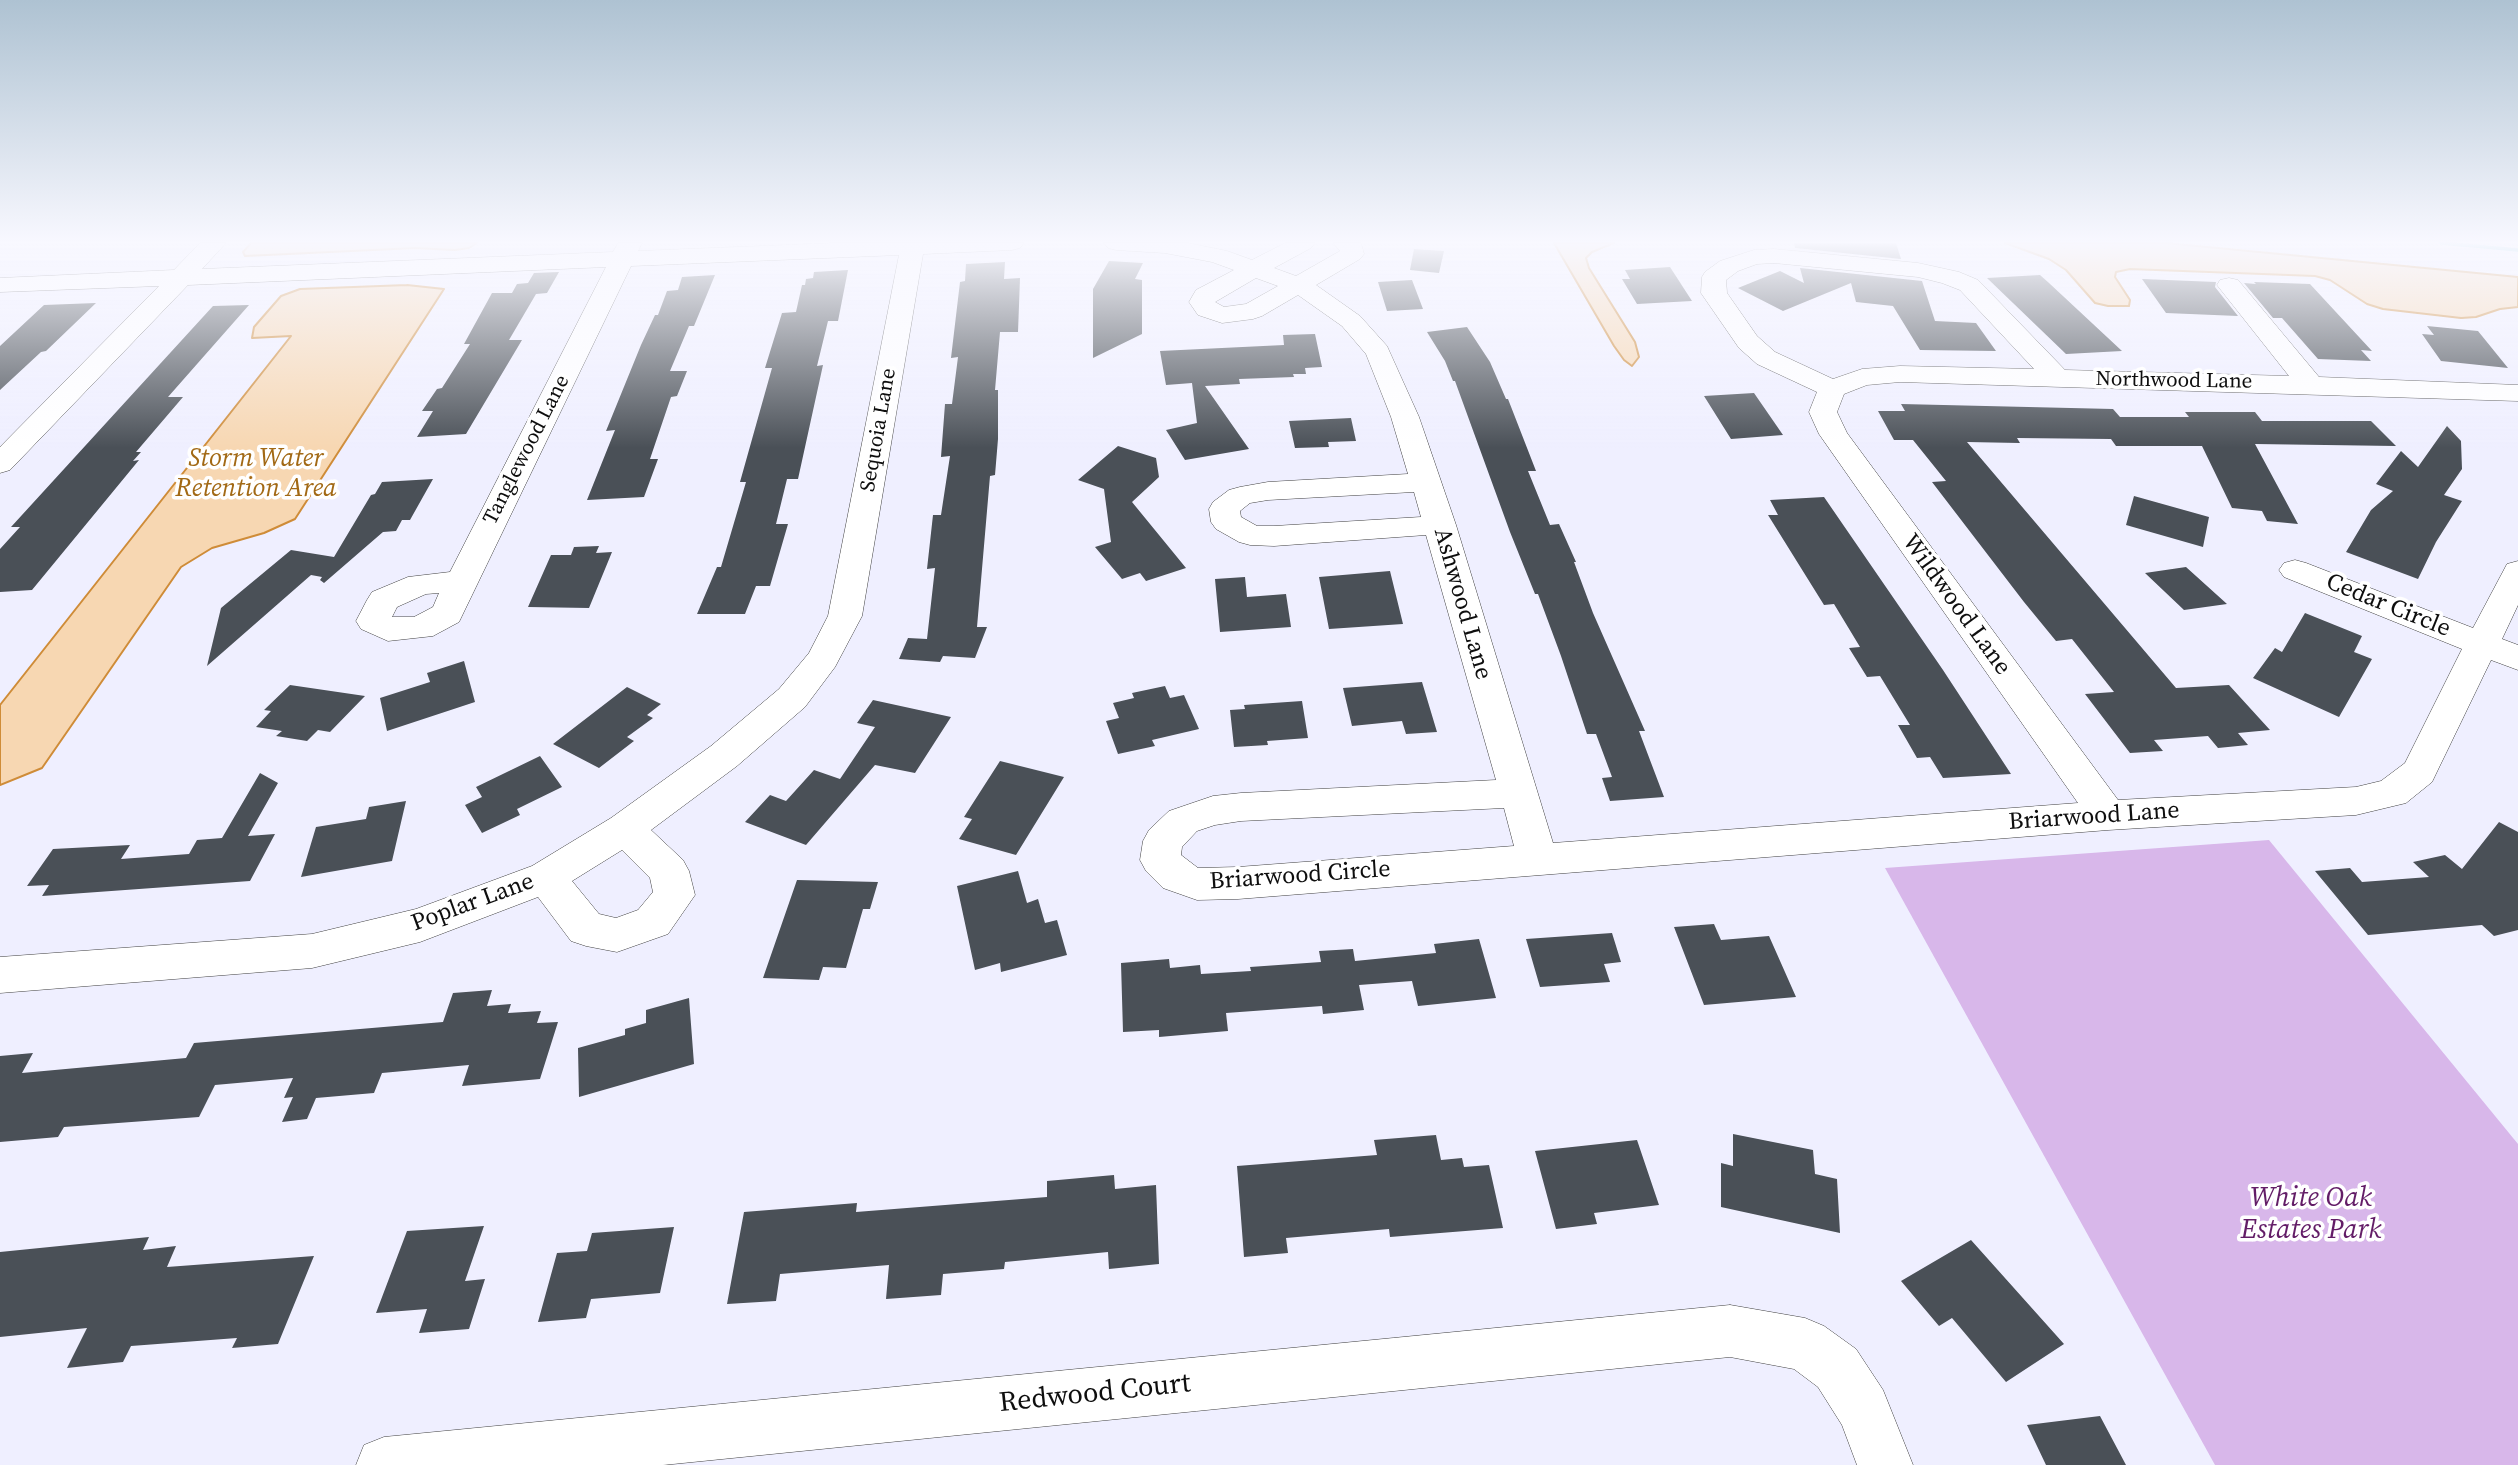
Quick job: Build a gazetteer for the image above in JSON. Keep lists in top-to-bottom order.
{
  "streets": {
    "street": [
      "Northwood Lane",
      "Sequoia Lane",
      "Tanglewood Lane",
      "Ashwood Lane",
      "Wildwood Lane",
      "Cedar Circle",
      "Briarwood Lane",
      "Briarwood Circle",
      "Poplar Lane",
      "Redwood Court"
    ]
  },
  "crossings": [
    ["Northwood Lane", "Wildwood Lane"],
    ["Sequoia Lane", "Poplar Lane"],
    ["Ashwood Lane", "Briarwood Lane"],
    ["Ashwood Lane", "Briarwood Circle"],
    ["Wildwood Lane", "Briarwood Lane"],
    ["Cedar Circle", "Briarwood Lane"],
    ["Briarwood Lane", "Briarwood Circle"]
  ],
  "water": ["Storm Water Retention Area"],
  "parks": ["White Oak Estates Park"]
}
